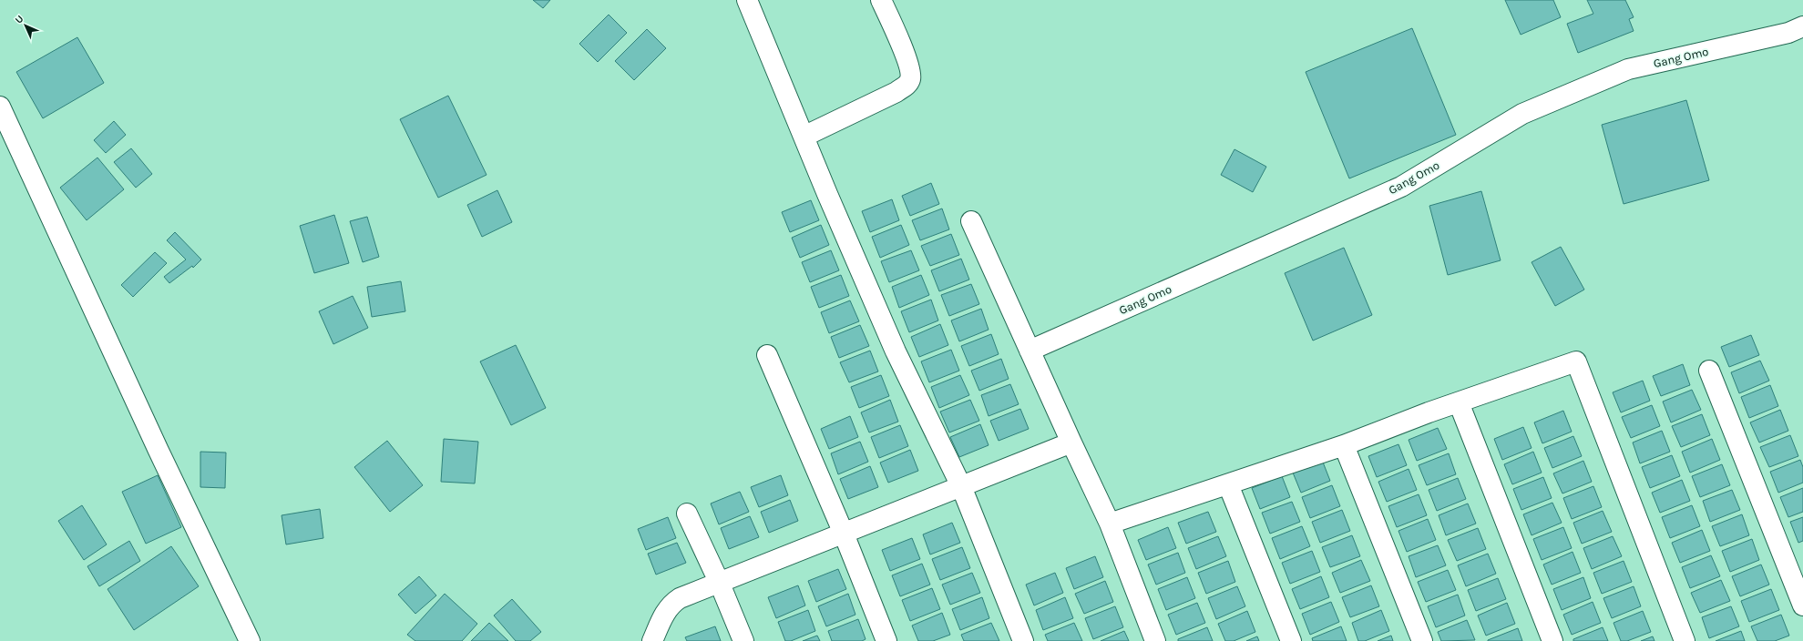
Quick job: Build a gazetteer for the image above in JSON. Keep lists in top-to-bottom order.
{
  "streets": {
    "street": ["Gang Omo"]
  },
  "north": "top left"
}
